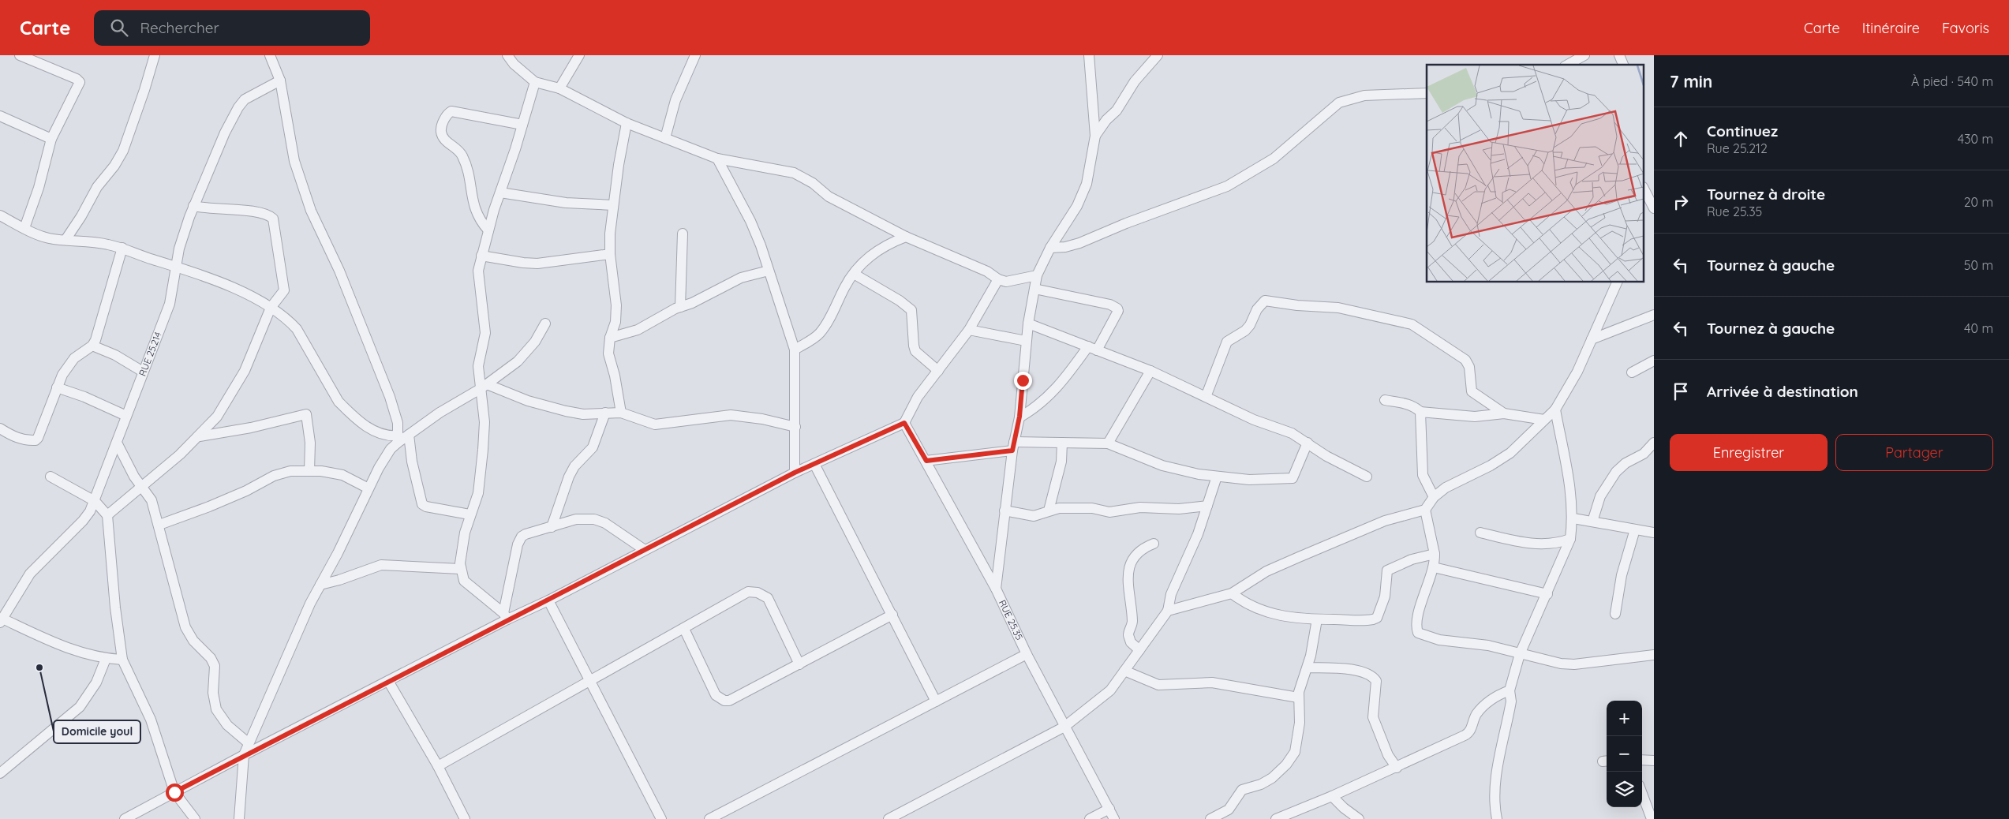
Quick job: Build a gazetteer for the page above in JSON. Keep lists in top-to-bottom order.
{
  "streets": {
    "street": ["RUE 25.214", "RUE 25.35"]
  },
  "places": ["Domicile youl"],
  "page": {
    "header": "Carte",
    "search": "Rechercher",
    "nav": ["Carte", "Itinéraire", "Favoris"],
    "heading": ["7 min", "À pied · 540 m"],
    "list": [
      ["Continuez", "Rue 25.212", "430 m"],
      ["Tournez à droite", "Rue 25.35", "20 m"],
      ["Tournez à gauche", "50 m"],
      ["Tournez à gauche", "40 m"],
      "Arrivée à destination"
    ],
    "buttons": ["Enregistrer", "Partager"],
    "map_buttons": ["+", "−"]
  }
}
